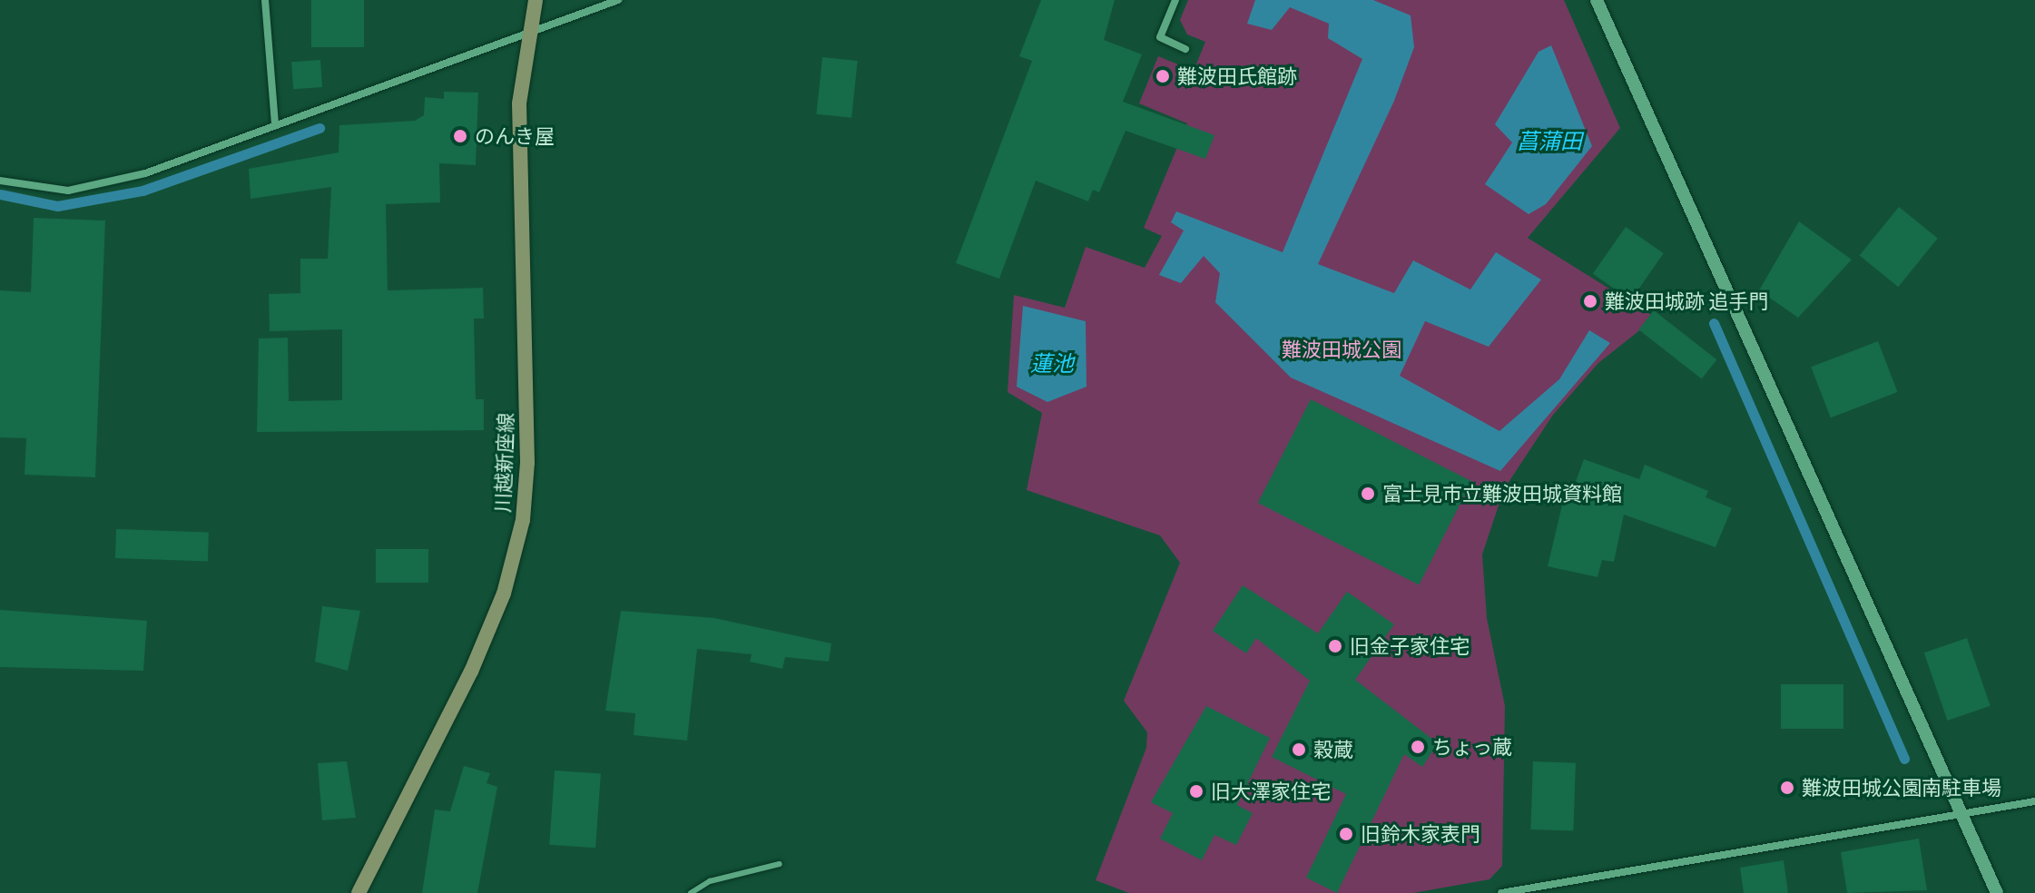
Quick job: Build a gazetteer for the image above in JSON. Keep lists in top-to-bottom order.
{
  "streets": {
    "main road": ["川越新座線"]
  },
  "water": ["菖蒲田", "蓮池"],
  "parks": ["難波田城公園"],
  "places": [
    "難波田氏館跡",
    "のんき屋",
    "難波田城跡 追手門",
    "富士見市立難波田城資料館",
    "旧金子家住宅",
    "ちょっ蔵",
    "穀蔵",
    "難波田城公園南駐車場",
    "旧大澤家住宅",
    "旧鈴木家表門"
  ]
}
